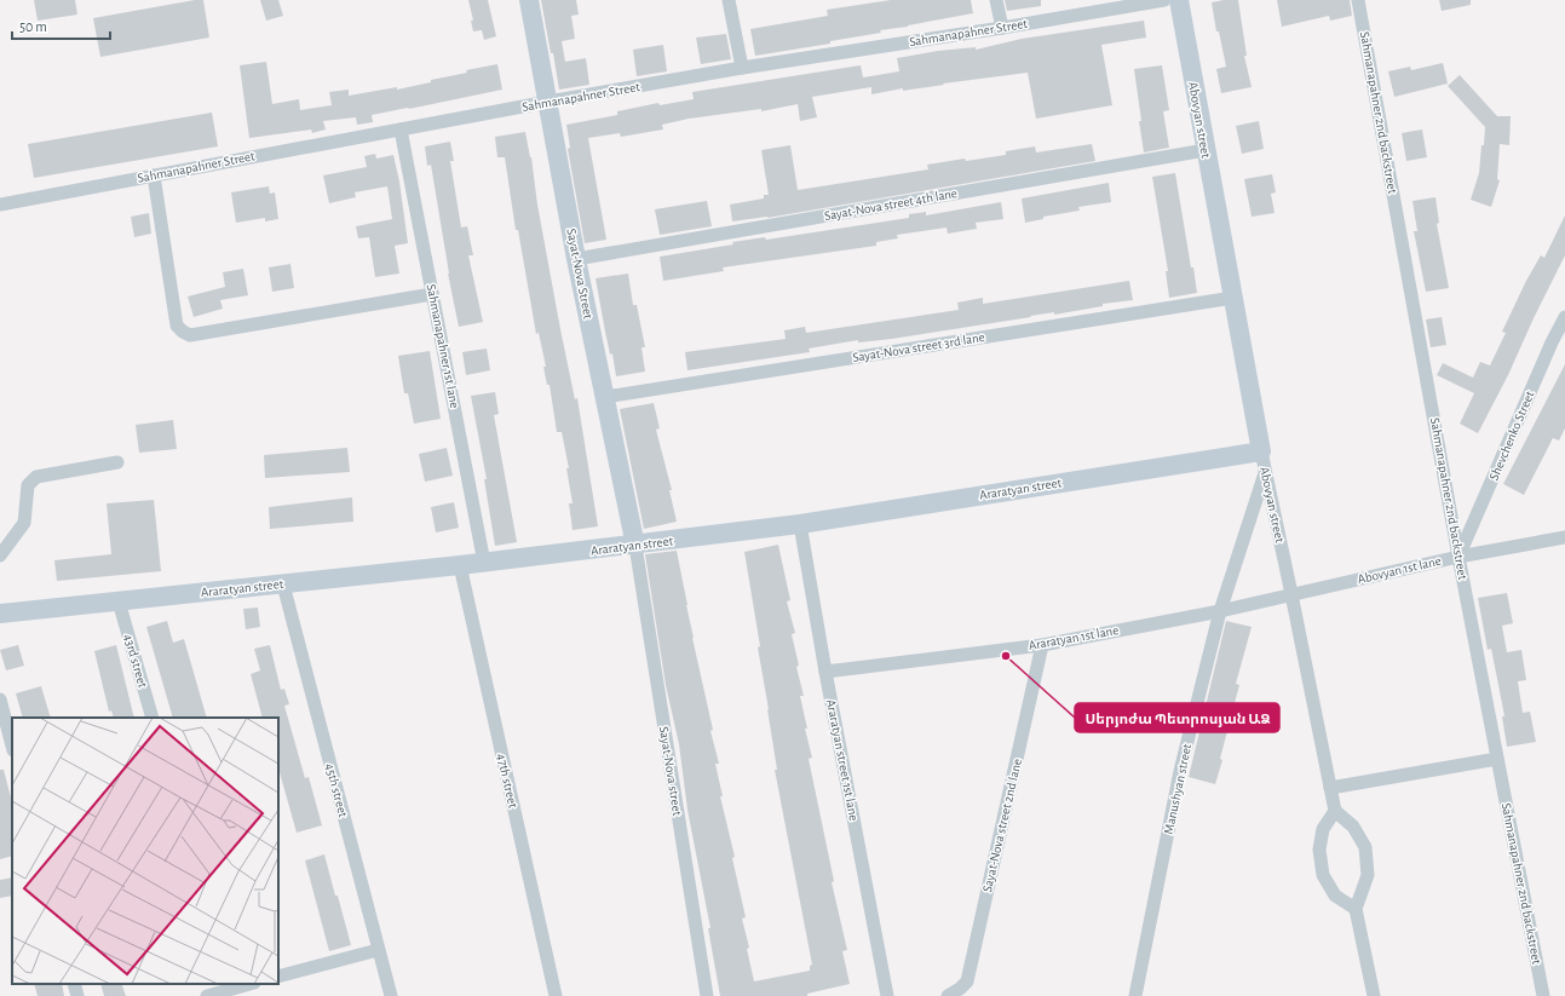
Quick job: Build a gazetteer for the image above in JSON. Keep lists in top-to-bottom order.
{
  "streets": {
    "main road": ["Abovyan street", "Sayat-Nova Street", "Araratyan street"],
    "street": [
      "Sahmanapahner Street",
      "Sahmanapahner 2nd backstreet",
      "Sayat-Nova street 4th lane",
      "Sahmanapahner 1st lane",
      "Sayat-Nova street 3rd lane",
      "Shevchenko Street",
      "Abovyan 1st lane",
      "Araratyan 1st lane",
      "43rd street",
      "Araratyan street 1st lane",
      "Sayat-Nova street",
      "47th street",
      "Manushyan street",
      "45th street",
      "Sayat-Nova street 2nd lane"
    ]
  },
  "crossings": [
    ["Sahmanapahner Street", "Sayat-Nova Street"],
    ["Sahmanapahner Street", "Sahmanapahner 1st lane"],
    ["Sahmanapahner 2nd backstreet", "Shevchenko Street"],
    ["Sahmanapahner 2nd backstreet", "Abovyan 1st lane"],
    ["Abovyan street", "Sayat-Nova street 4th lane"],
    ["Abovyan street", "Sayat-Nova street 3rd lane"],
    ["Abovyan street", "Araratyan street"],
    ["Abovyan street", "Abovyan 1st lane"],
    ["Abovyan street", "Araratyan 1st lane"],
    ["Abovyan street", "Manushyan street"],
    ["Sayat-Nova street 4th lane", "Sayat-Nova Street"],
    ["Sayat-Nova Street", "Sayat-Nova street 3rd lane"],
    ["Sayat-Nova Street", "Araratyan street"],
    ["Sayat-Nova Street", "Sayat-Nova street"],
    ["Sahmanapahner 1st lane", "Araratyan street"],
    ["Shevchenko Street", "Abovyan 1st lane"],
    ["Araratyan street", "43rd street"],
    ["Araratyan street", "Araratyan street 1st lane"],
    ["Araratyan street", "Sayat-Nova street"],
    ["Araratyan street", "47th street"],
    ["Araratyan street", "45th street"],
    ["Abovyan 1st lane", "Araratyan 1st lane"],
    ["Araratyan 1st lane", "Araratyan street 1st lane"],
    ["Araratyan 1st lane", "Manushyan street"],
    ["Araratyan 1st lane", "Sayat-Nova street 2nd lane"]
  ],
  "places": ["Սերյոժա Պետրոսյան ԱՁ"],
  "scale_bar": "50 m"
}
